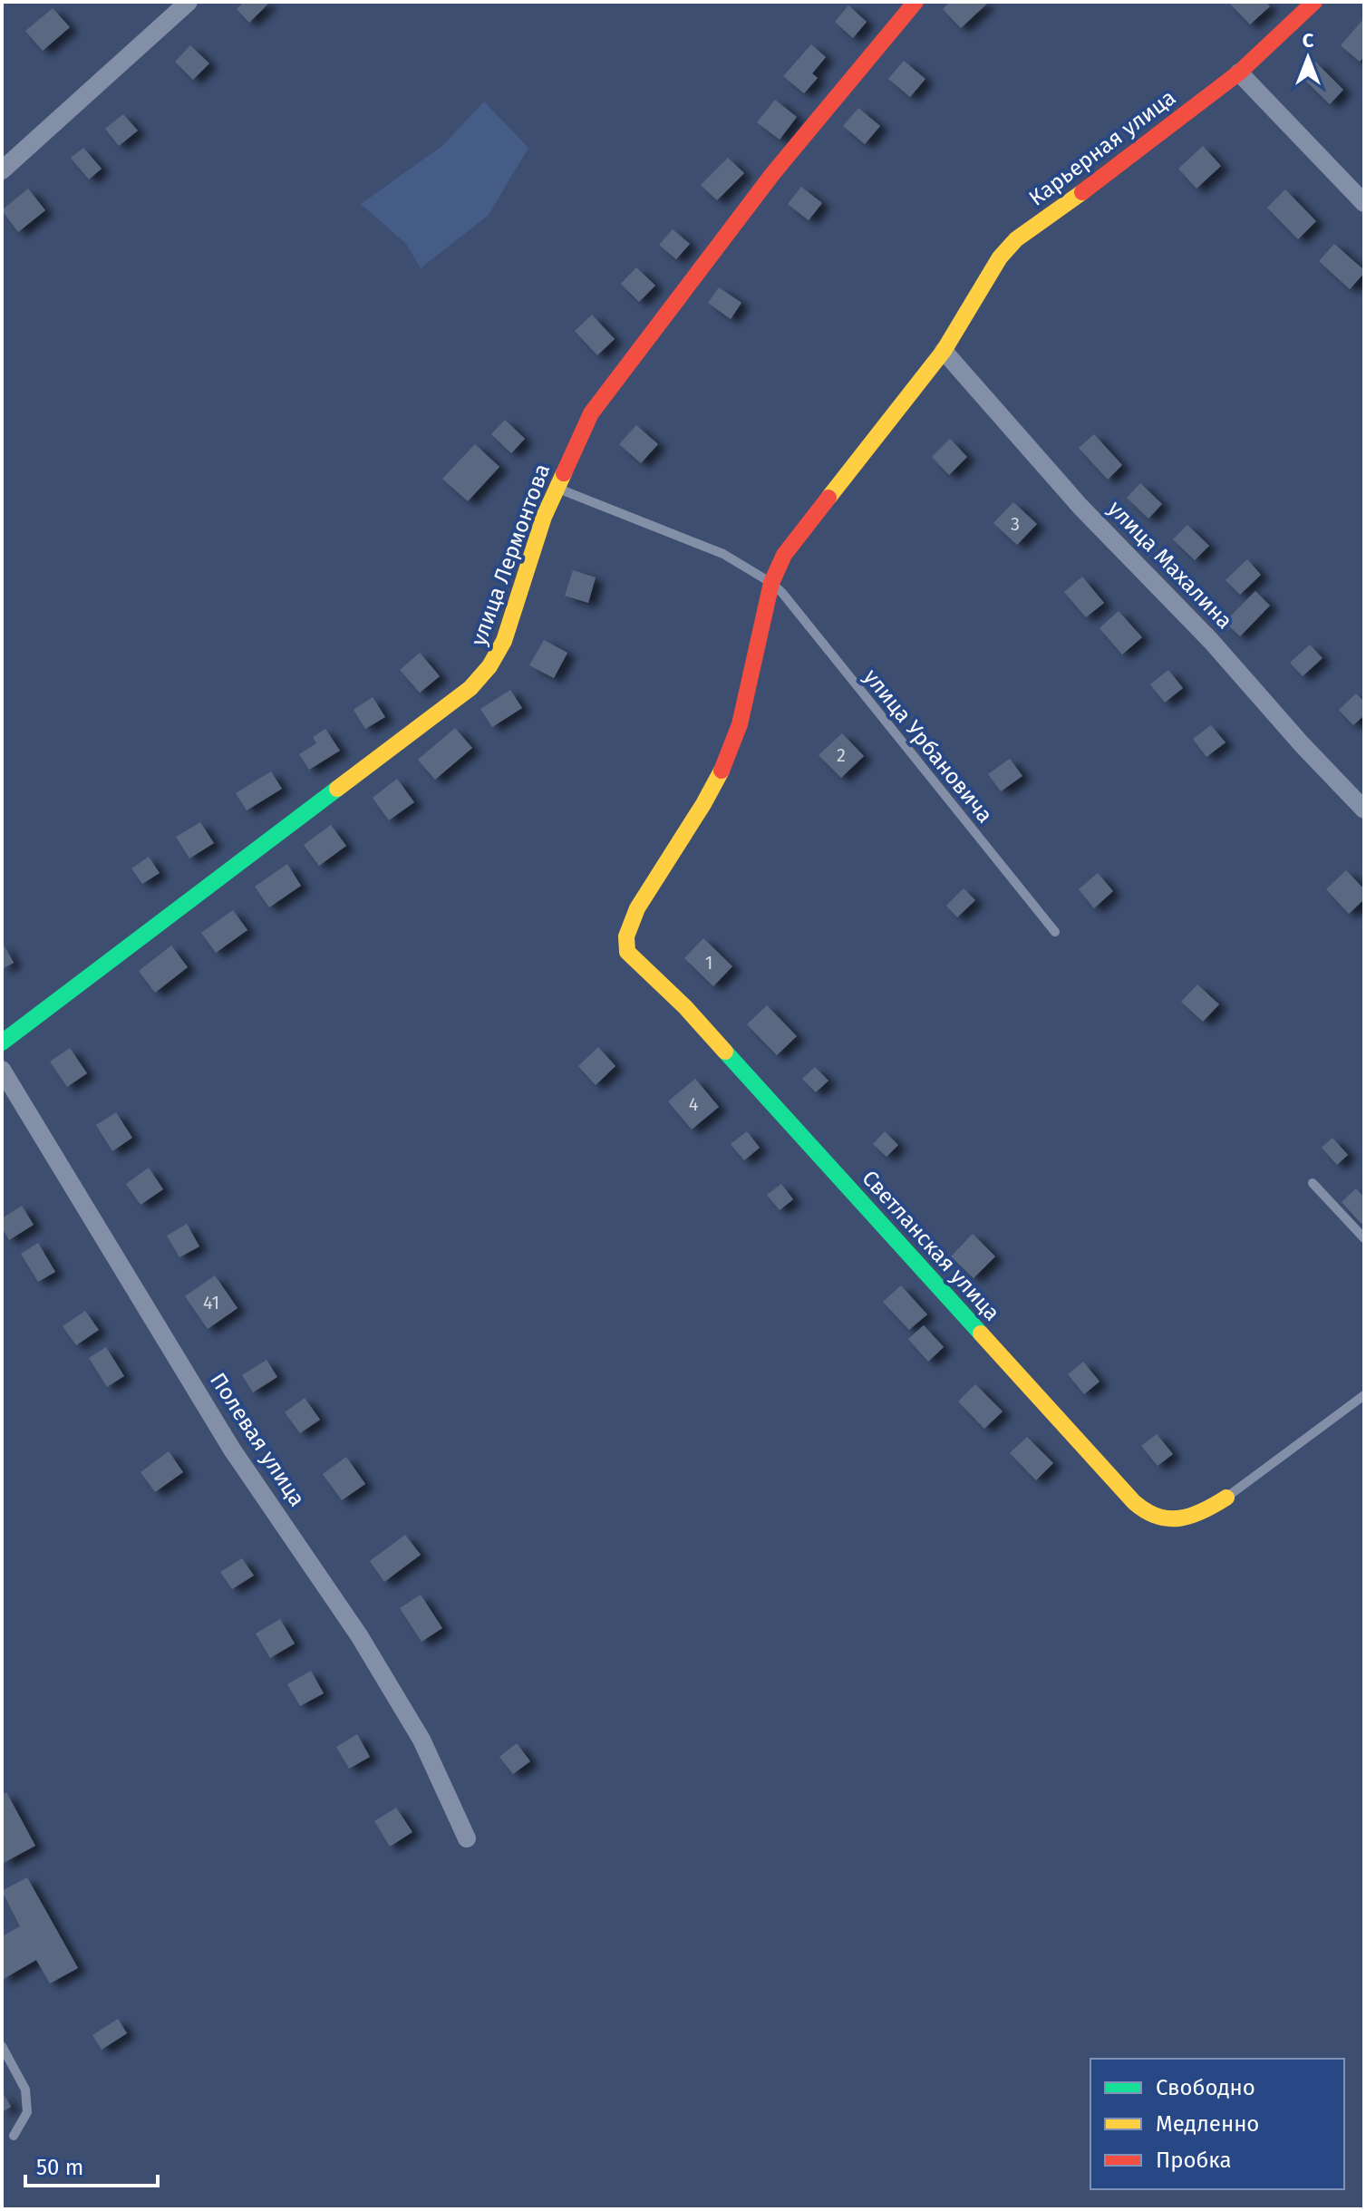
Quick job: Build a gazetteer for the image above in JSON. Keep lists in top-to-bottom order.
{
  "streets": {
    "street": [
      "Карьерная улица",
      "улица Лермонтова",
      "улица Махалина",
      "Светланская улица",
      "Полевая улица"
    ],
    "lane": ["улица Урбановича"]
  },
  "crossings": [
    ["Карьерная улица", "улица Махалина"],
    ["Карьерная улица", "улица Урбановича"],
    ["Карьерная улица", "Светланская улица"],
    ["улица Лермонтова", "улица Урбановича"]
  ],
  "house_numbers": [
    "3",
    "2",
    "1",
    "4",
    "41"
  ],
  "legend": ["Свободно", "Медленно", "Пробка"],
  "scale_bar": "50 m",
  "north": "top"
}
